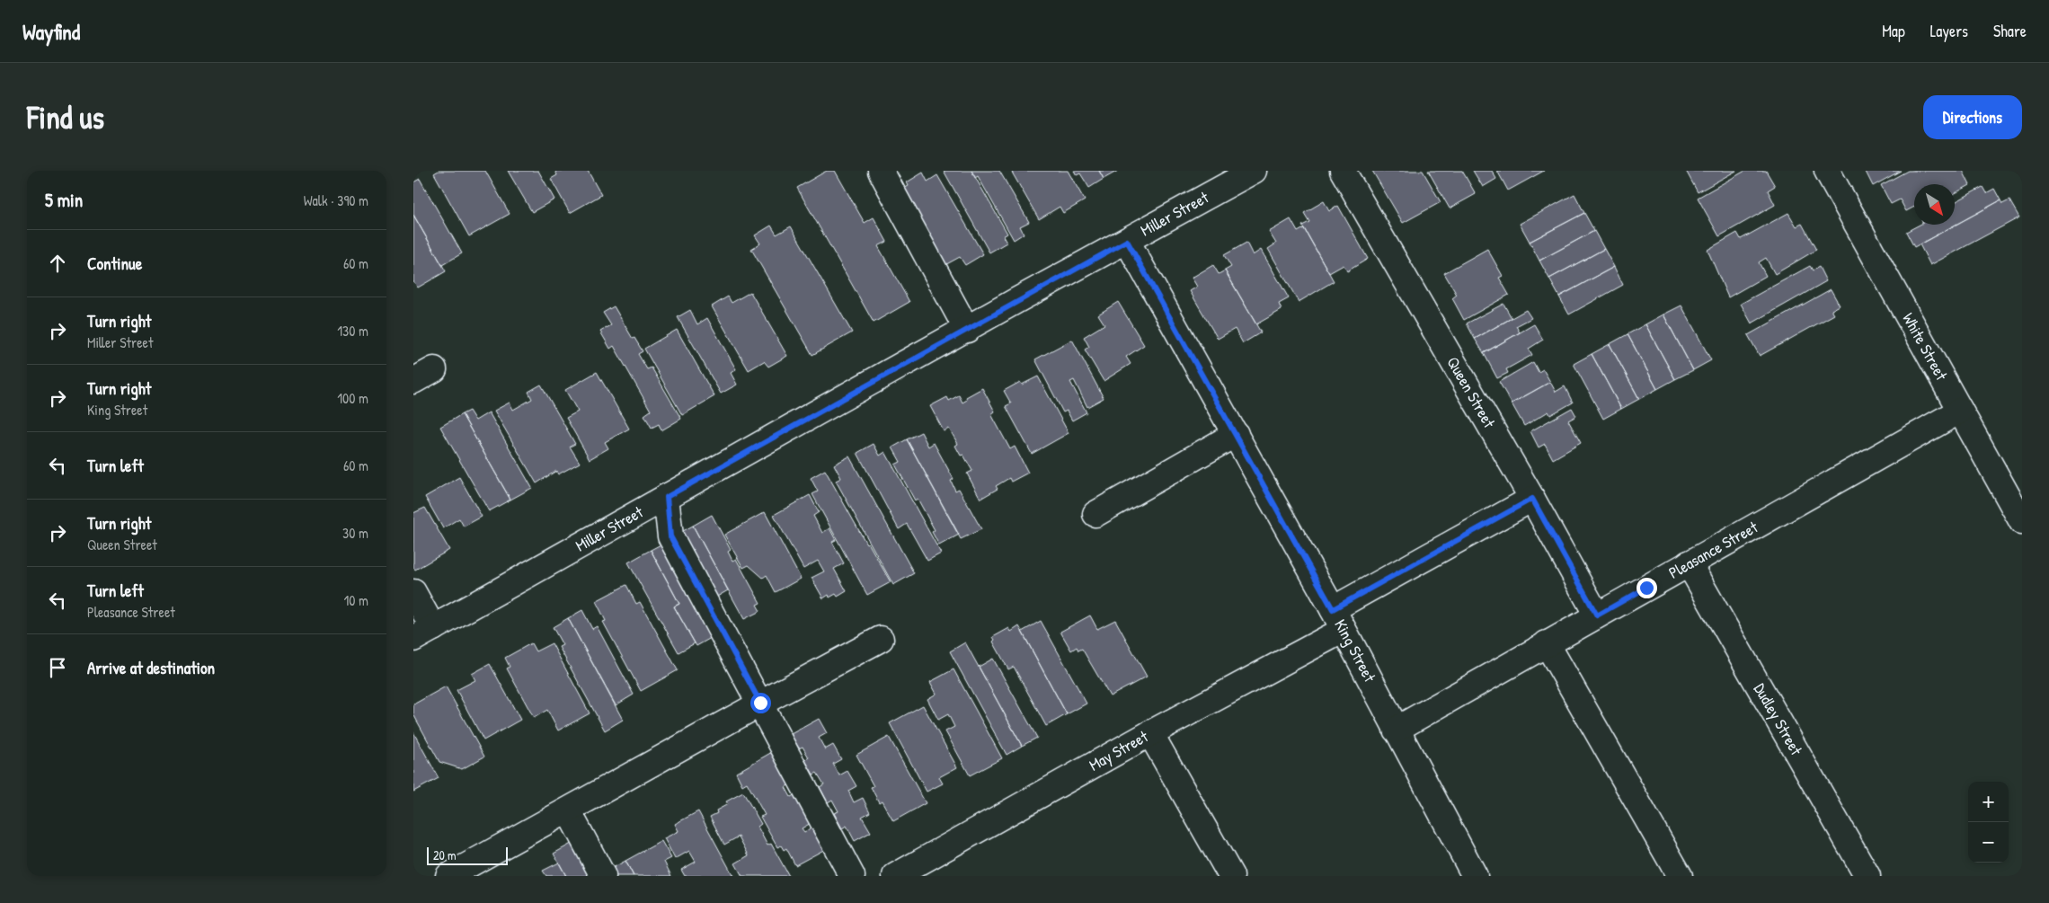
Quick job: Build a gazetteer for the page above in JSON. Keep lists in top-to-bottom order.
{
  "streets": {
    "street": [
      "Miller Street",
      "White Street",
      "Queen Street",
      "Pleasance Street",
      "King Street",
      "Dudley Street",
      "May Street"
    ]
  },
  "crossings": [
    ["Miller Street", "King Street"],
    ["White Street", "Pleasance Street"],
    ["Queen Street", "Pleasance Street"],
    ["Queen Street", "May Street"],
    ["Pleasance Street", "King Street"],
    ["Pleasance Street", "Dudley Street"],
    ["King Street", "May Street"]
  ],
  "scale_bar": "20 m",
  "north": "bottom right",
  "page": {
    "header": "Wayfind",
    "nav": ["Map", "Layers", "Share"],
    "buttons": "Directions",
    "title": "Find us",
    "heading": ["5 min", "Walk · 390 m"],
    "list": [
      ["Continue", "60 m"],
      ["Turn right", "Miller Street", "130 m"],
      ["Turn right", "King Street", "100 m"],
      ["Turn left", "60 m"],
      ["Turn right", "Queen Street", "30 m"],
      ["Turn left", "Pleasance Street", "10 m"],
      "Arrive at destination"
    ],
    "map_buttons": ["+", "−"],
    "scale": "20 m"
  }
}
